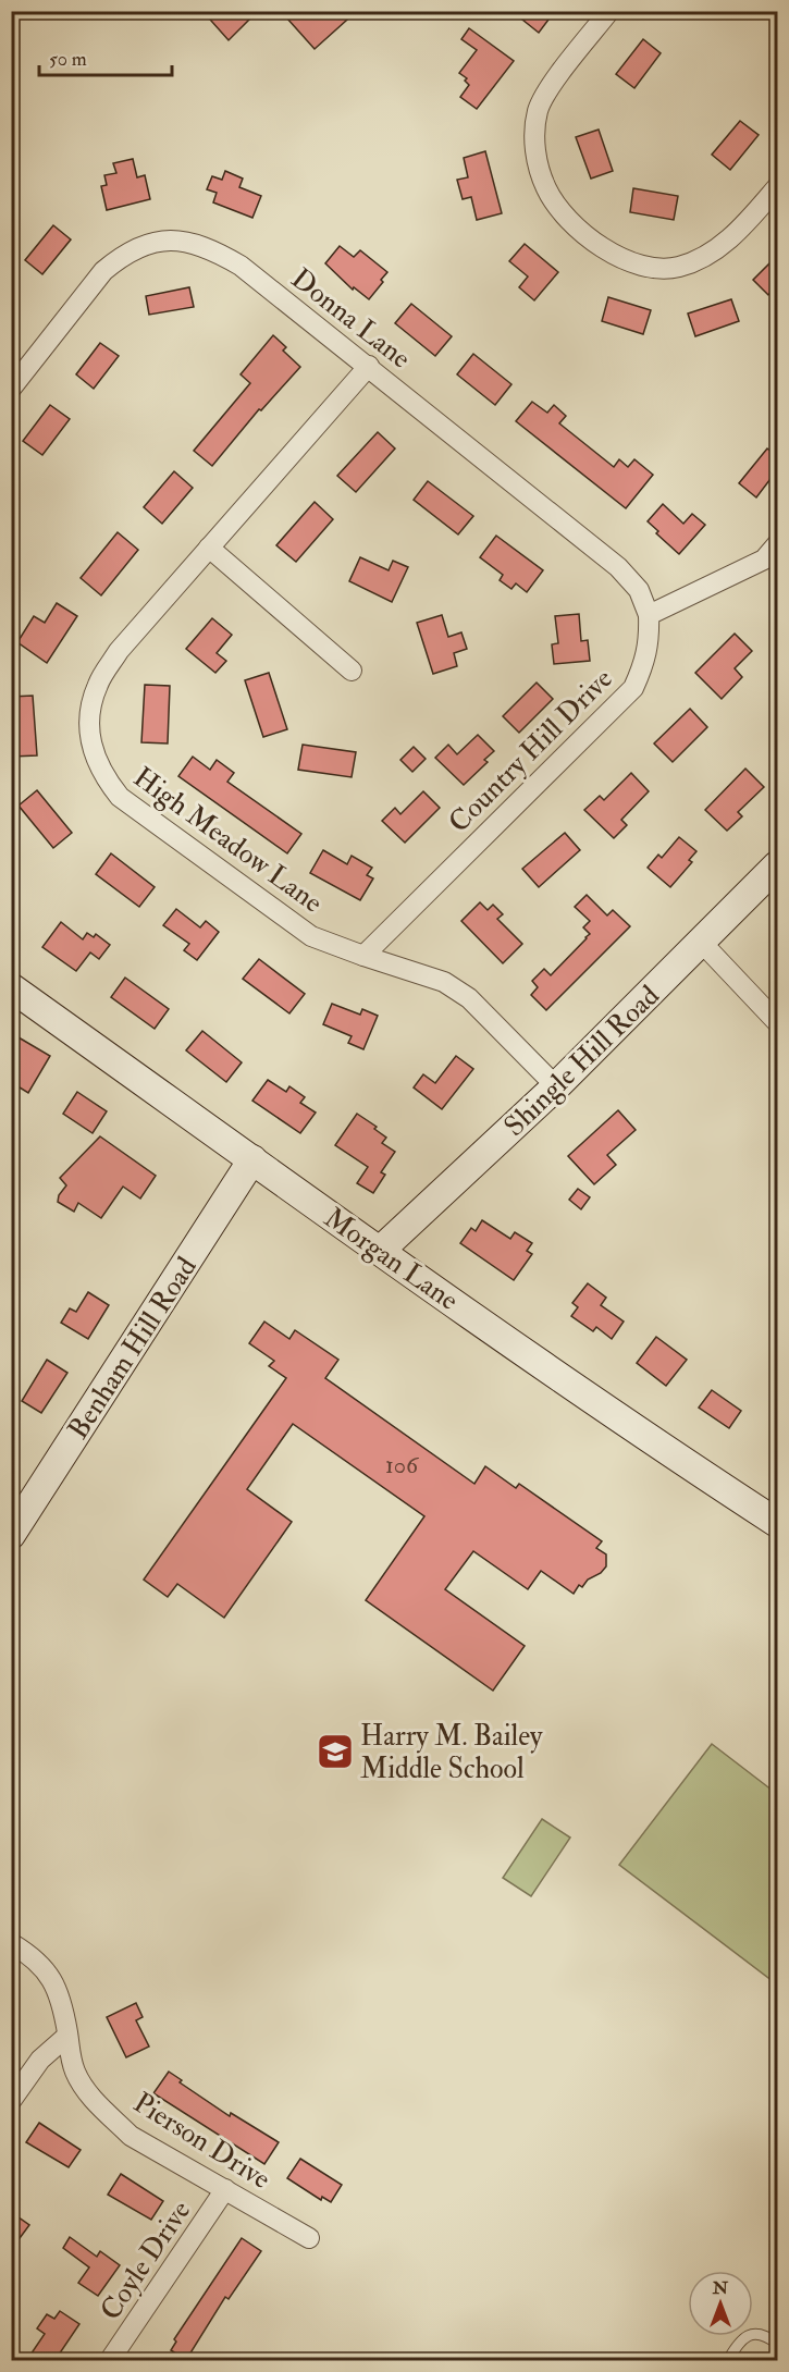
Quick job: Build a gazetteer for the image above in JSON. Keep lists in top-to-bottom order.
{
  "streets": {
    "street": [
      "Donna Lane",
      "Country Hill Drive",
      "High Meadow Lane",
      "Shingle Hill Road",
      "Morgan Lane",
      "Benham Hill Road",
      "Pierson Drive",
      "Coyle Drive"
    ]
  },
  "crossings": [
    ["Donna Lane", "Country Hill Drive"],
    ["Donna Lane", "High Meadow Lane"],
    ["Country Hill Drive", "High Meadow Lane"],
    ["High Meadow Lane", "Shingle Hill Road"],
    ["Shingle Hill Road", "Morgan Lane"],
    ["Morgan Lane", "Benham Hill Road"],
    ["Pierson Drive", "Coyle Drive"]
  ],
  "places": {
    "school or university": ["Harry M. Bailey Middle School"]
  },
  "house_numbers": ["106"],
  "scale_bar": "50 m",
  "north": "top"
}
